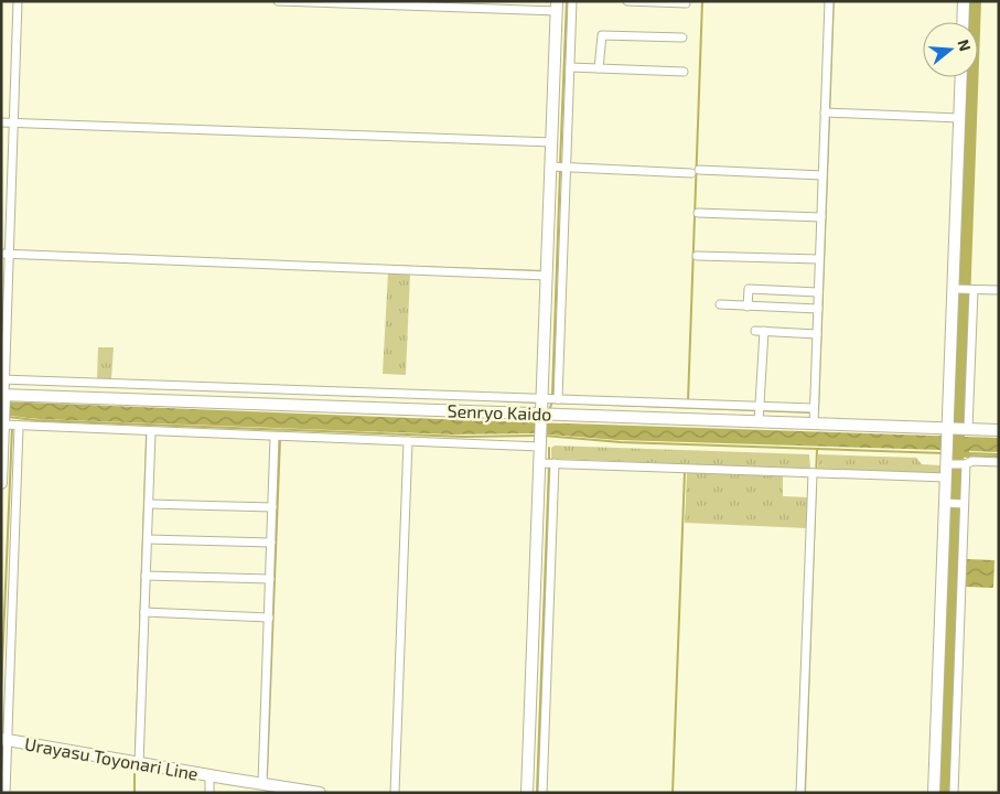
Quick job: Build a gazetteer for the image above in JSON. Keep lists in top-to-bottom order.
{
  "streets": {
    "street": ["Senryo Kaido", "Urayasu Toyonari Line"]
  },
  "north": "right"
}
